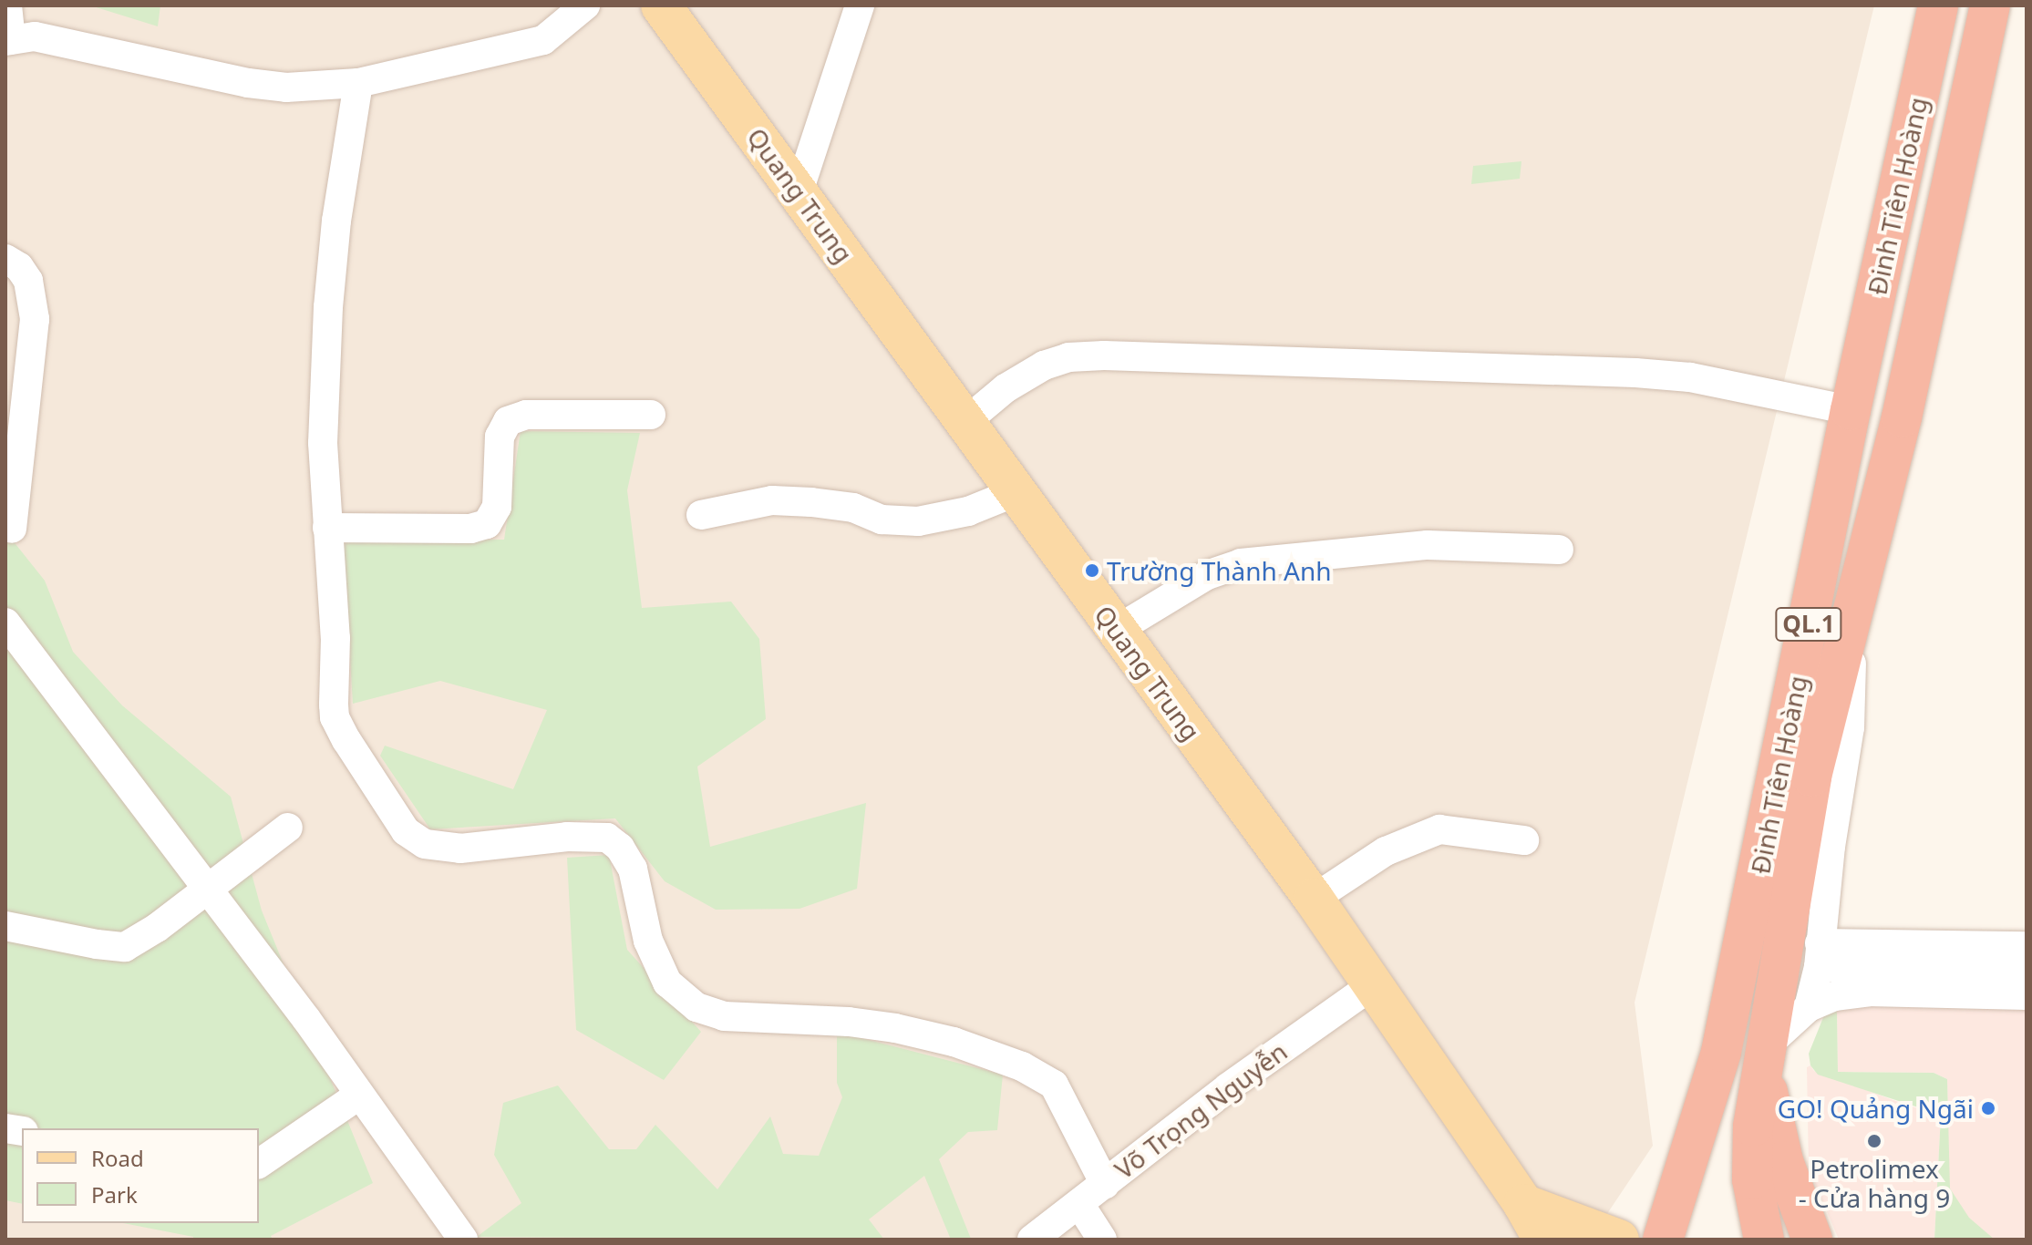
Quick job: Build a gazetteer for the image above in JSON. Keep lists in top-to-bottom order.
{
  "streets": {
    "highway": ["Đinh Tiên Hoàng", "QL.1"],
    "main road": ["Quang Trung"],
    "street": ["Võ Trọng Nguyễn"]
  },
  "crossings": [
    ["Quang Trung", "Võ Trọng Nguyễn"]
  ],
  "places": ["Trường Thành Anh", "GO! Quảng Ngãi", "Petrolimex - Cửa hàng 9"],
  "legend": ["Road", "Park"]
}
